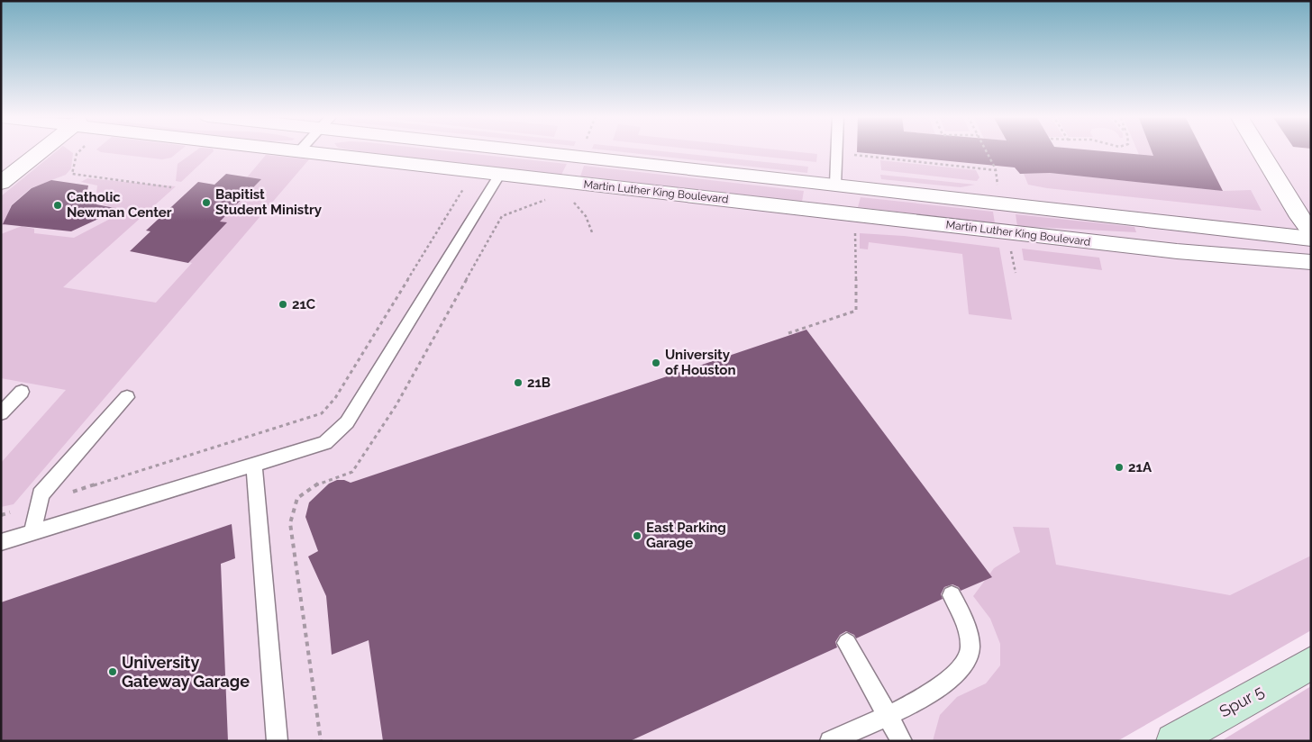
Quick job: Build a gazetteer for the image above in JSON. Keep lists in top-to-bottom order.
{
  "streets": {
    "main road": ["Spur 5"],
    "street": ["Martin Luther King Boulevard"]
  },
  "places": [
    "Bapitist Student Ministry",
    "Catholic Newman Center",
    "21C",
    "University of Houston",
    "21B",
    "21A",
    "East Parking Garage",
    "University Gateway Garage"
  ]
}
